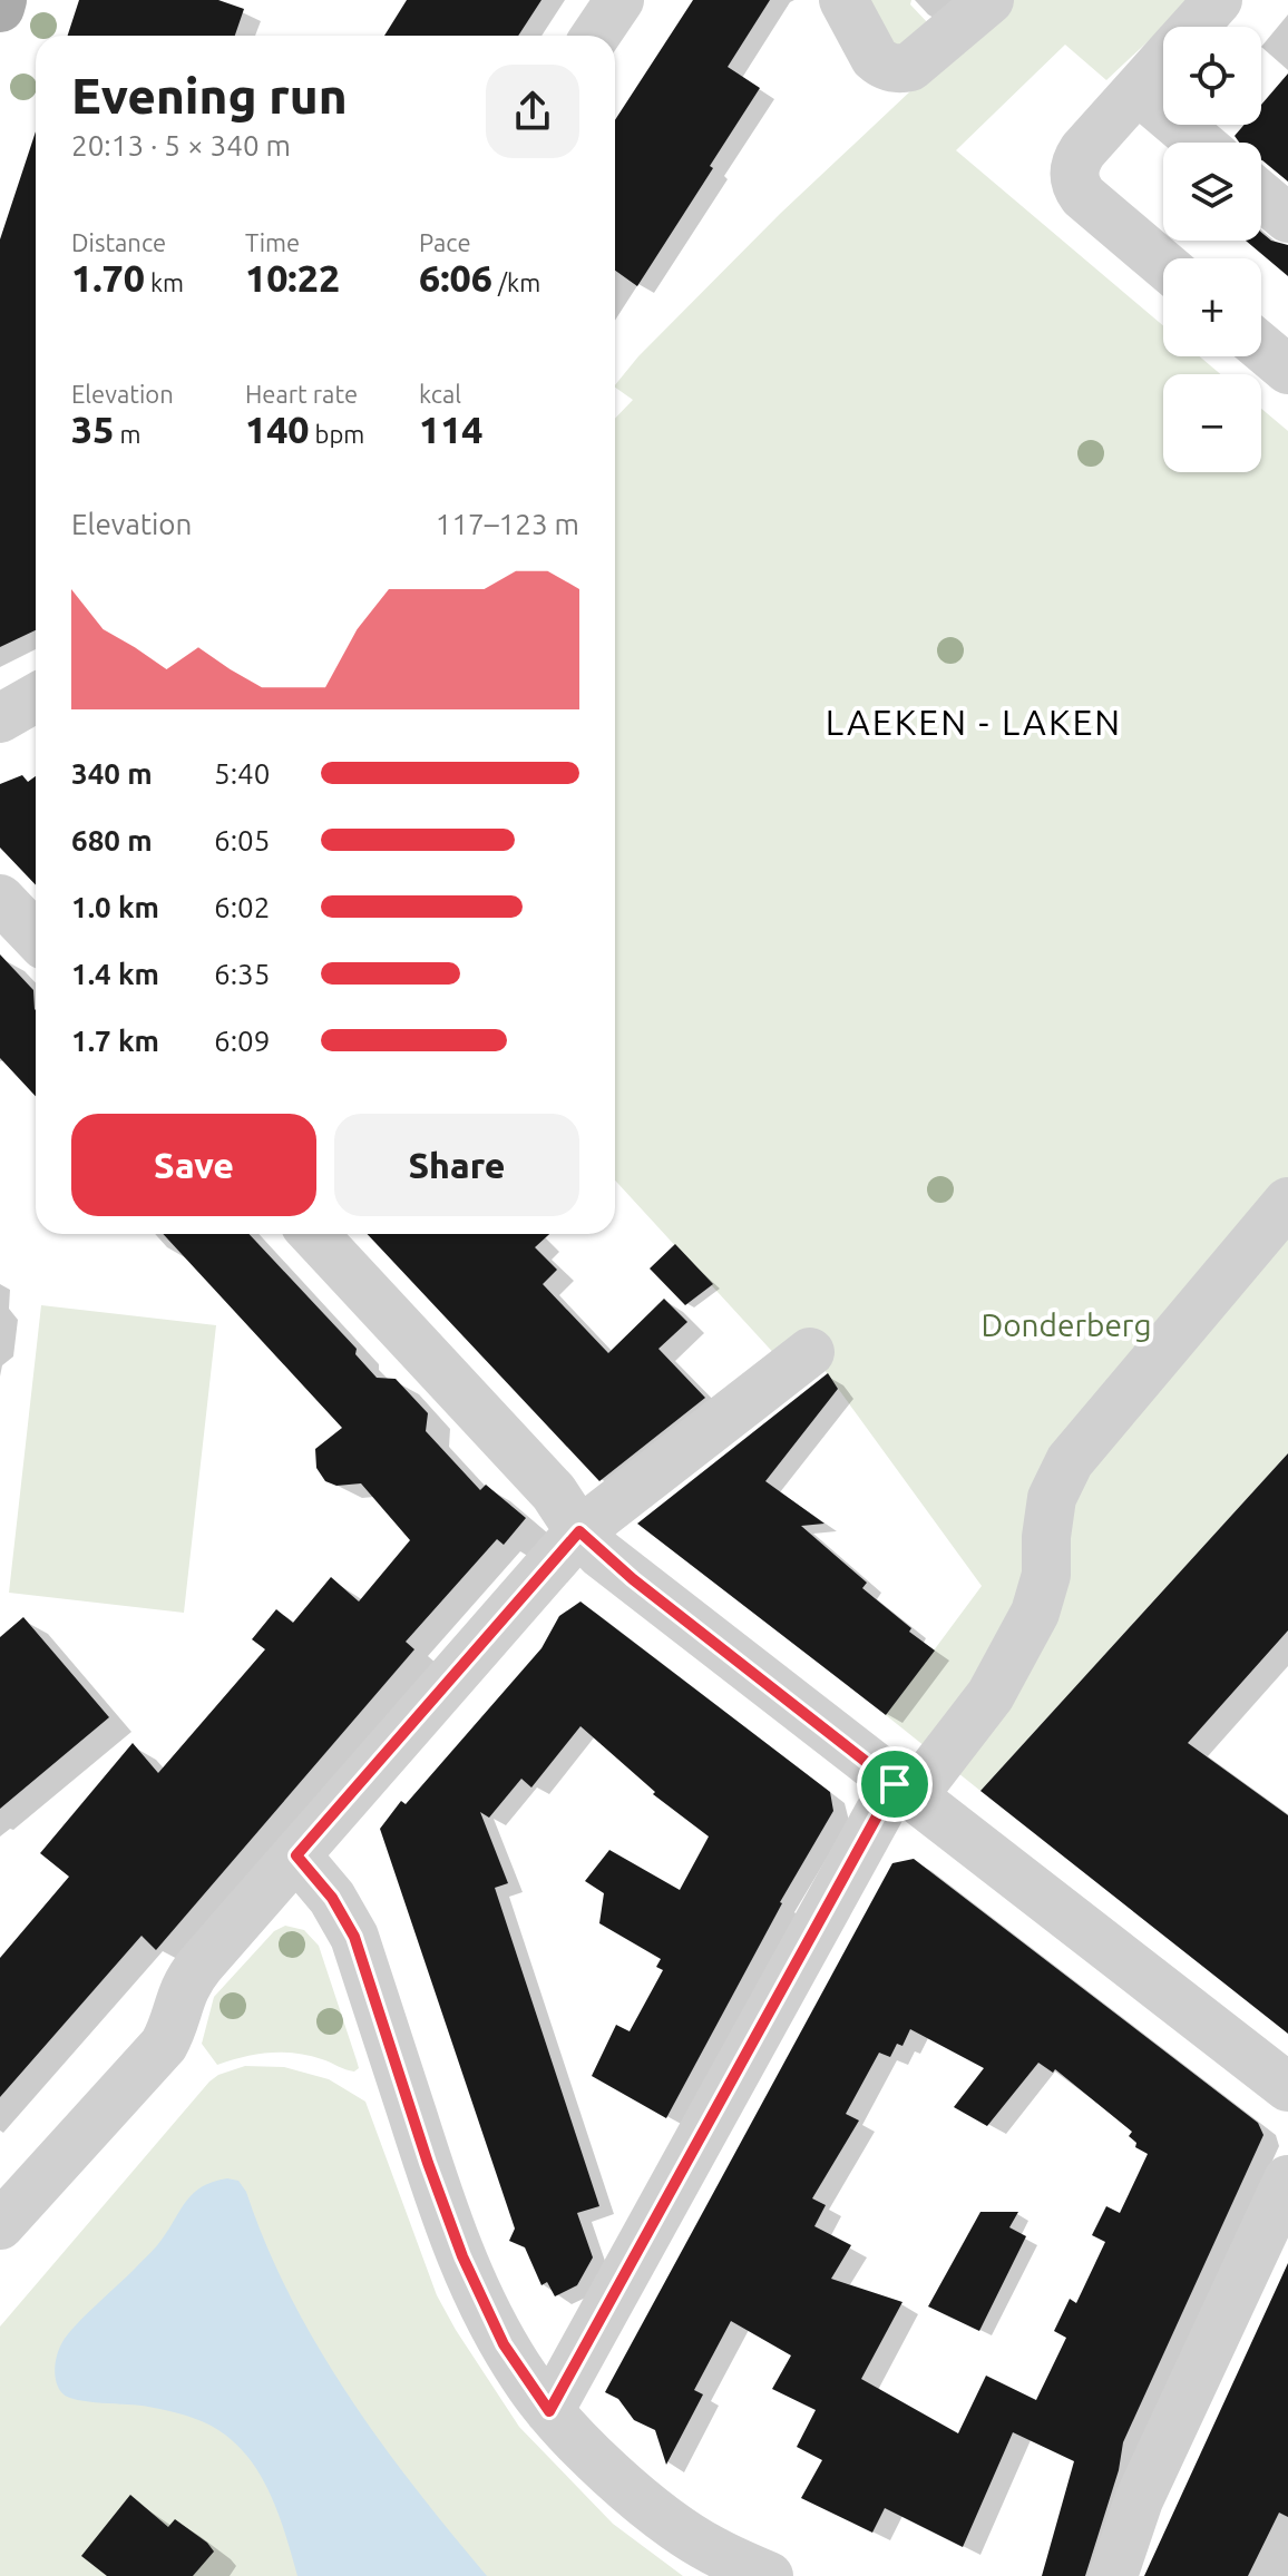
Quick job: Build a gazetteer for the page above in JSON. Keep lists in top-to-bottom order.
{
  "districts": ["LAEKEN - LAKEN"],
  "parks": ["Donderberg"],
  "page": {
    "map_buttons": ["+", "−"],
    "heading": ["Evening run", "20:13 · 5 × 340 m"],
    "stats": [
      ["Distance", "1.70 km"],
      ["Time", "10:22"],
      ["Pace", "6:06 /km"],
      ["Elevation", "35 m"],
      ["Heart rate", "140 bpm"],
      ["kcal", "114"]
    ],
    "chart": ["Elevation", "117–123 m"],
    "list": [
      {
        "name": "340 m",
        "note": "5:40"
      },
      {
        "name": "680 m",
        "note": "6:05"
      },
      {
        "name": "1.0 km",
        "note": "6:02"
      },
      {
        "name": "1.4 km",
        "note": "6:35"
      },
      {
        "name": "1.7 km",
        "note": "6:09"
      }
    ],
    "buttons": ["Save", "Share"]
  }
}
